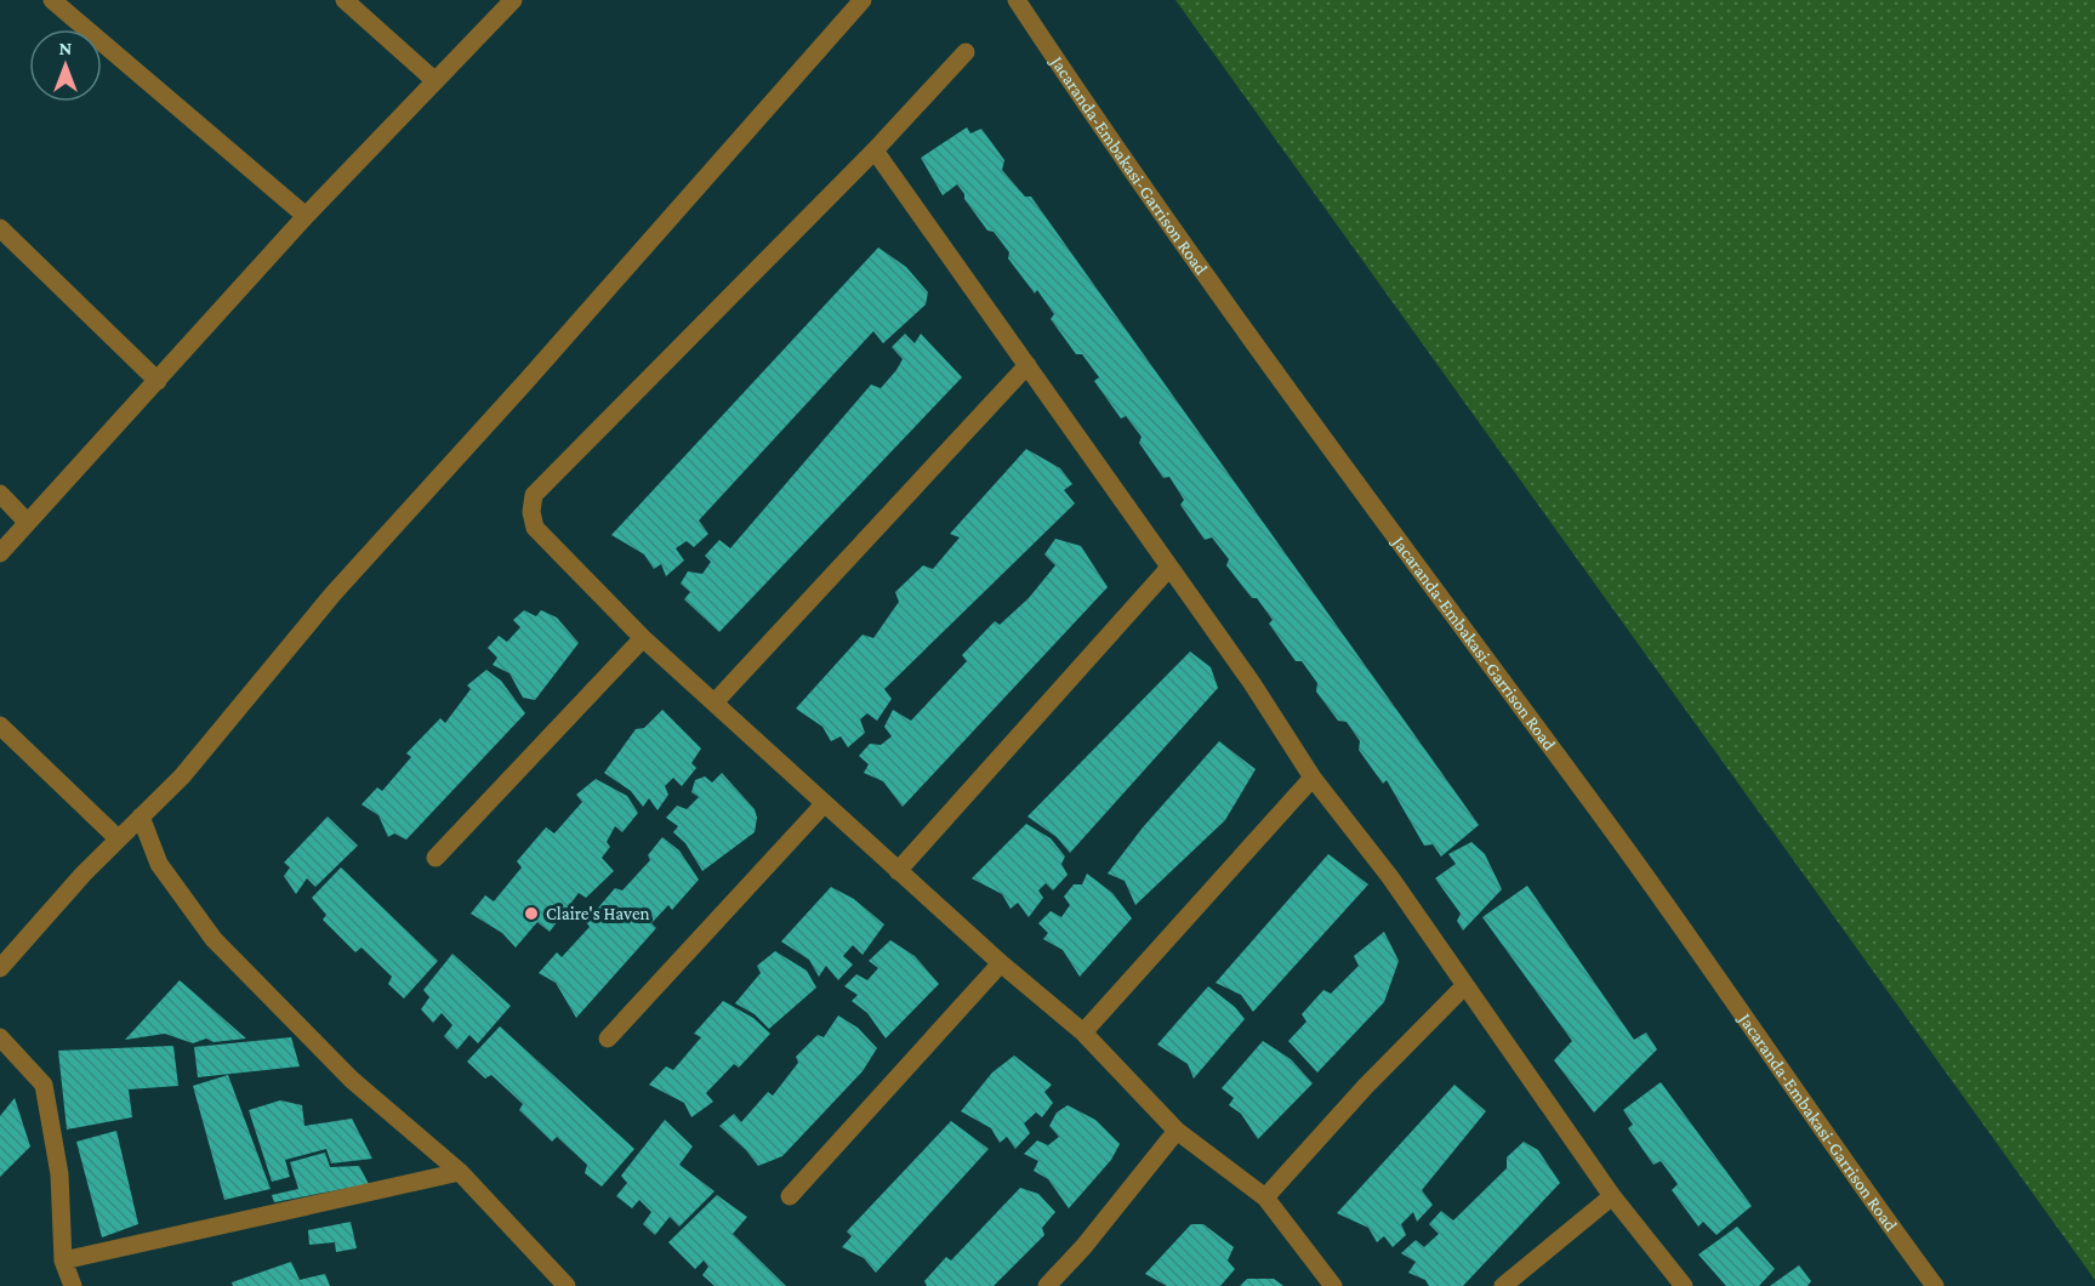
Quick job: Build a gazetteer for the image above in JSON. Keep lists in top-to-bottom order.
{
  "streets": {
    "street": ["Jacaranda-Embakasi-Garrison Road"]
  },
  "places": ["Claire's Haven"],
  "north": "top"
}
